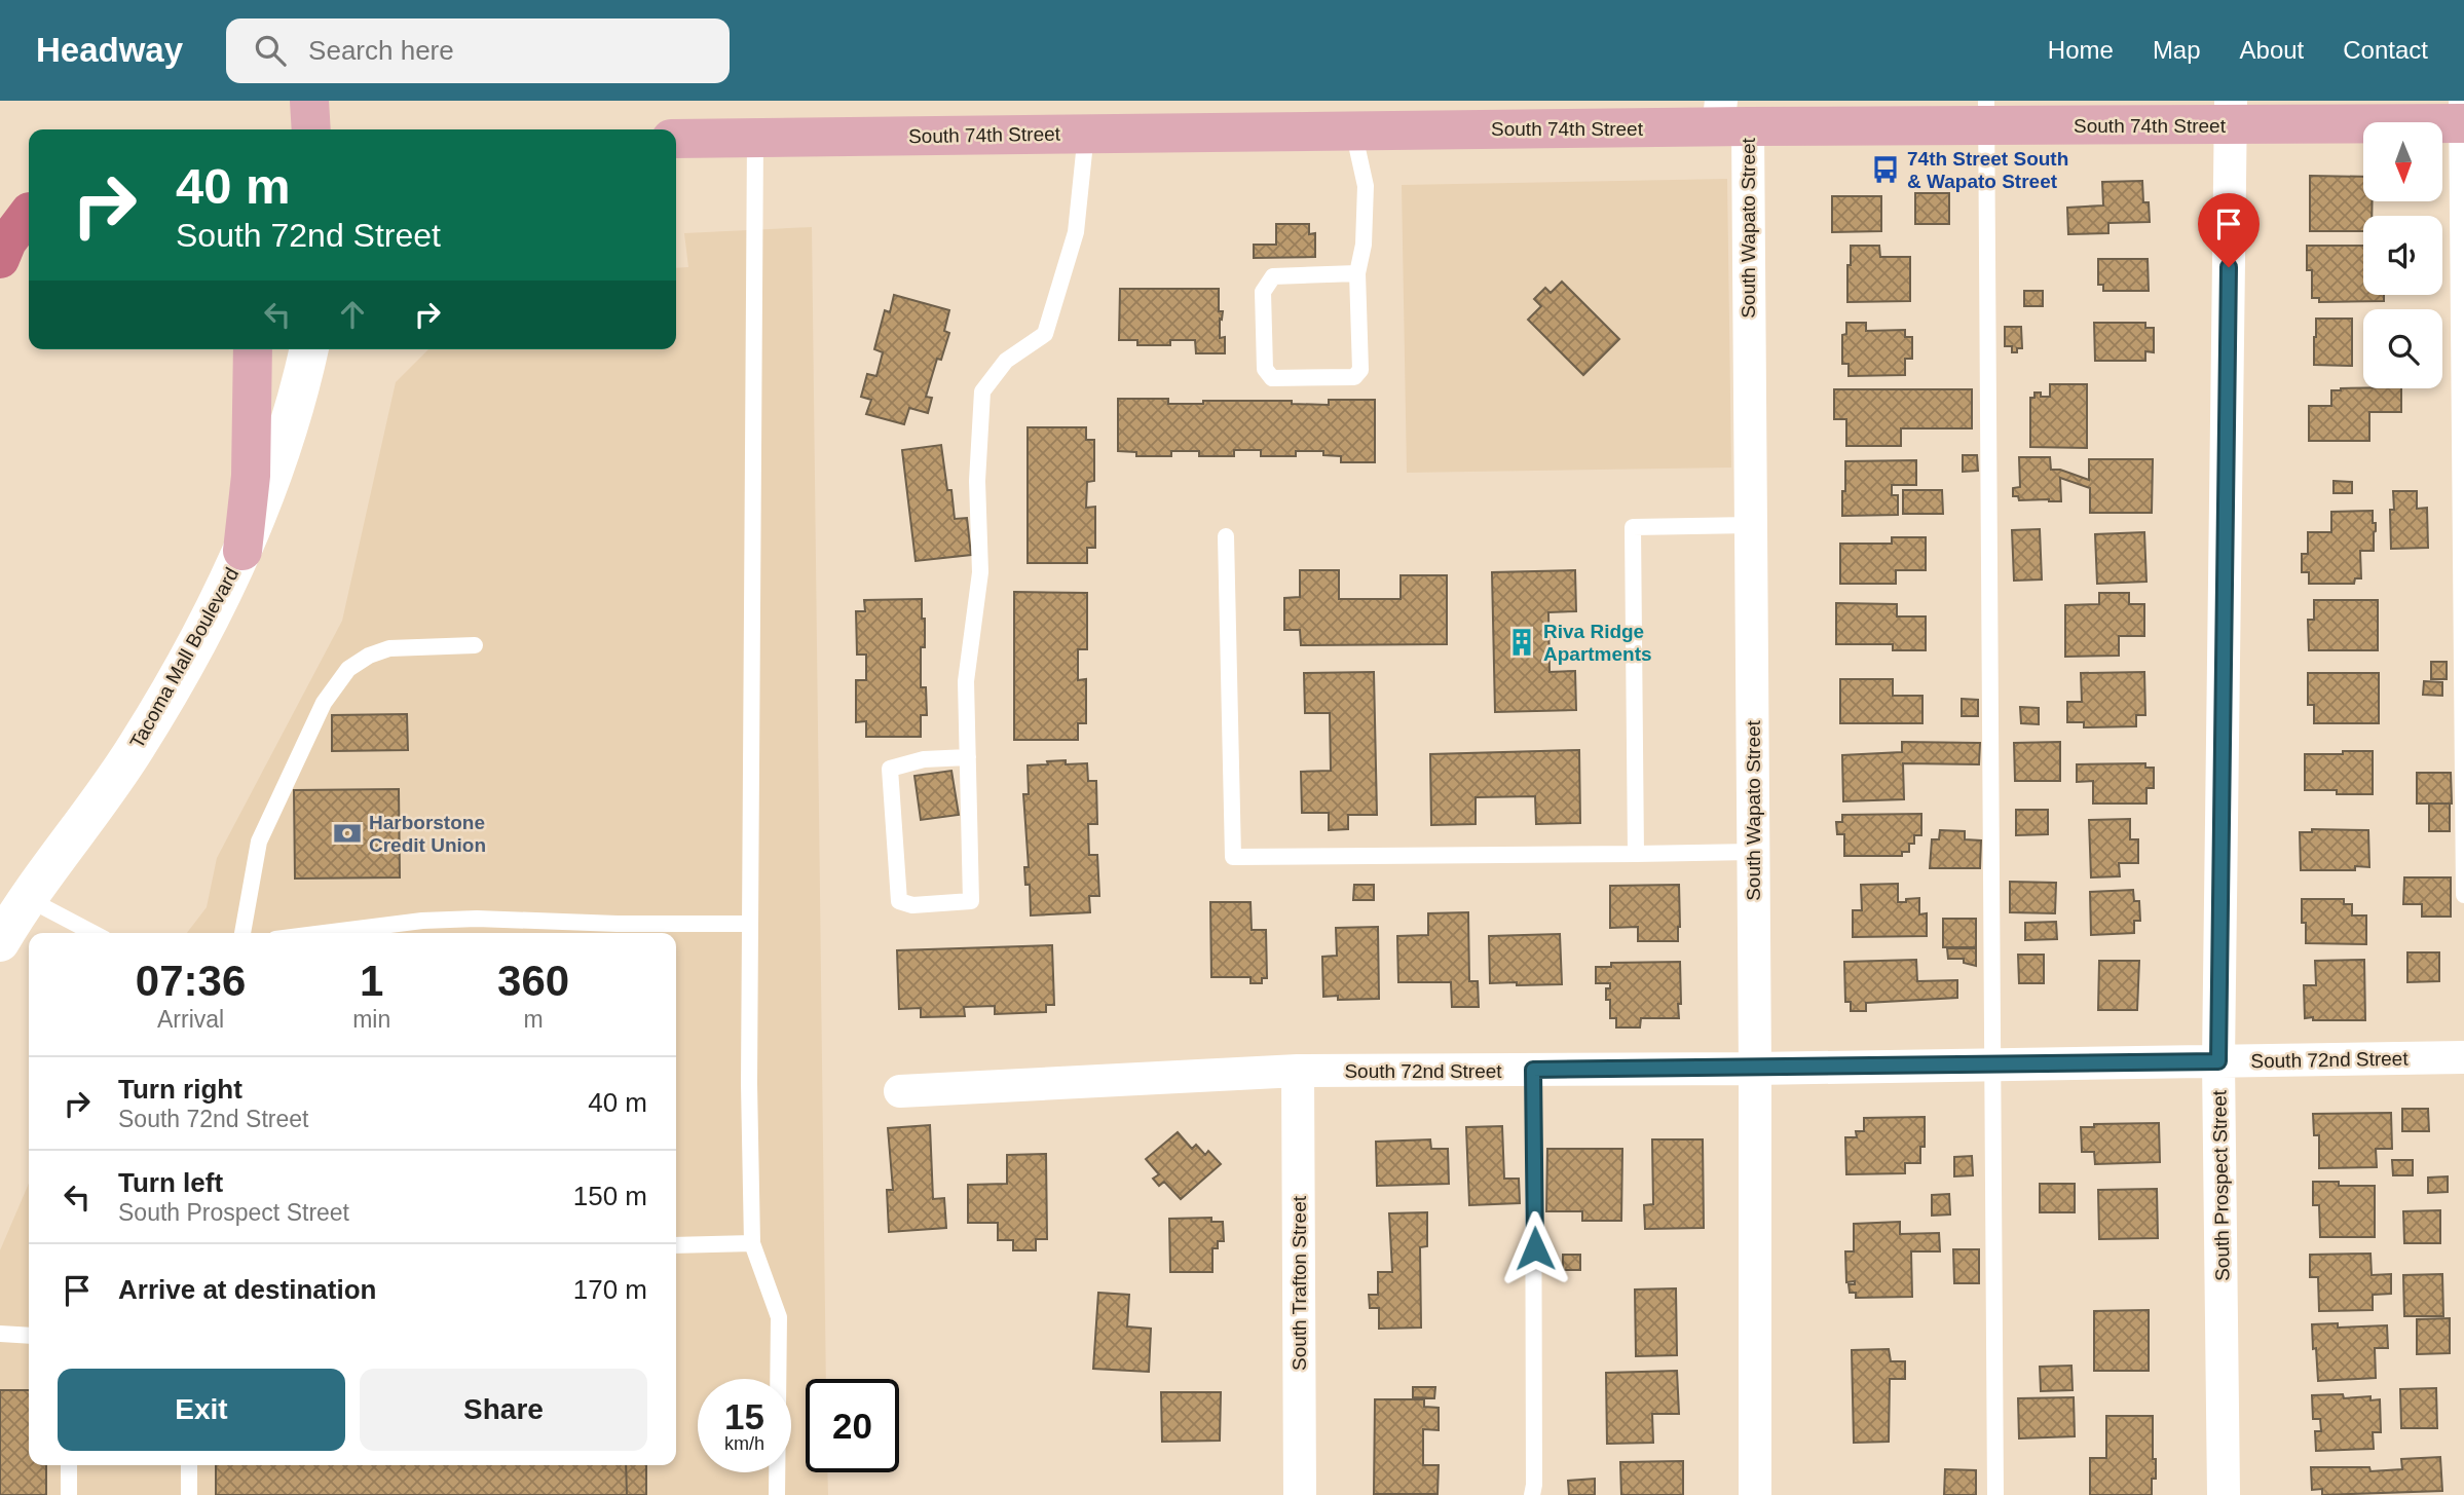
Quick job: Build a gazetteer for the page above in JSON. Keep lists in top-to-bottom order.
{
  "streets": {
    "main road": ["South 74th Street", "Tacoma Mall Boulevard"],
    "street": [
      "South Wapato Street",
      "South 72nd Street",
      "South Prospect Street",
      "South Trafton Street"
    ]
  },
  "crossings": [
    ["South 74th Street", "South Wapato Street"],
    ["South 74th Street", "South Prospect Street"],
    ["South Wapato Street", "South 72nd Street"],
    ["South 72nd Street", "South Prospect Street"],
    ["South 72nd Street", "South Trafton Street"]
  ],
  "places": {
    "bus stop": ["74th Street South & Wapato Street"],
    "building": ["Riva Ridge Apartments"],
    "bank": ["Harborstone Credit Union"]
  },
  "north": "bottom",
  "page": {
    "header": "Headway",
    "search": "Search here",
    "nav": [
      "Home",
      "Map",
      "About",
      "Contact"
    ],
    "turn": ["40 m", "South 72nd Street"],
    "eta": [
      "07:36",
      "Arrival",
      "1",
      "min",
      "360",
      "m"
    ],
    "list": [
      {
        "name": "Turn right",
        "note": "South 72nd Street",
        "value": "40 m"
      },
      {
        "name": "Turn left",
        "note": "South Prospect Street",
        "value": "150 m"
      },
      {
        "name": "Arrive at destination",
        "value": "170 m"
      }
    ],
    "buttons": ["Exit", "Share"],
    "speed": "15 km/h",
    "limit": "20"
  }
}
